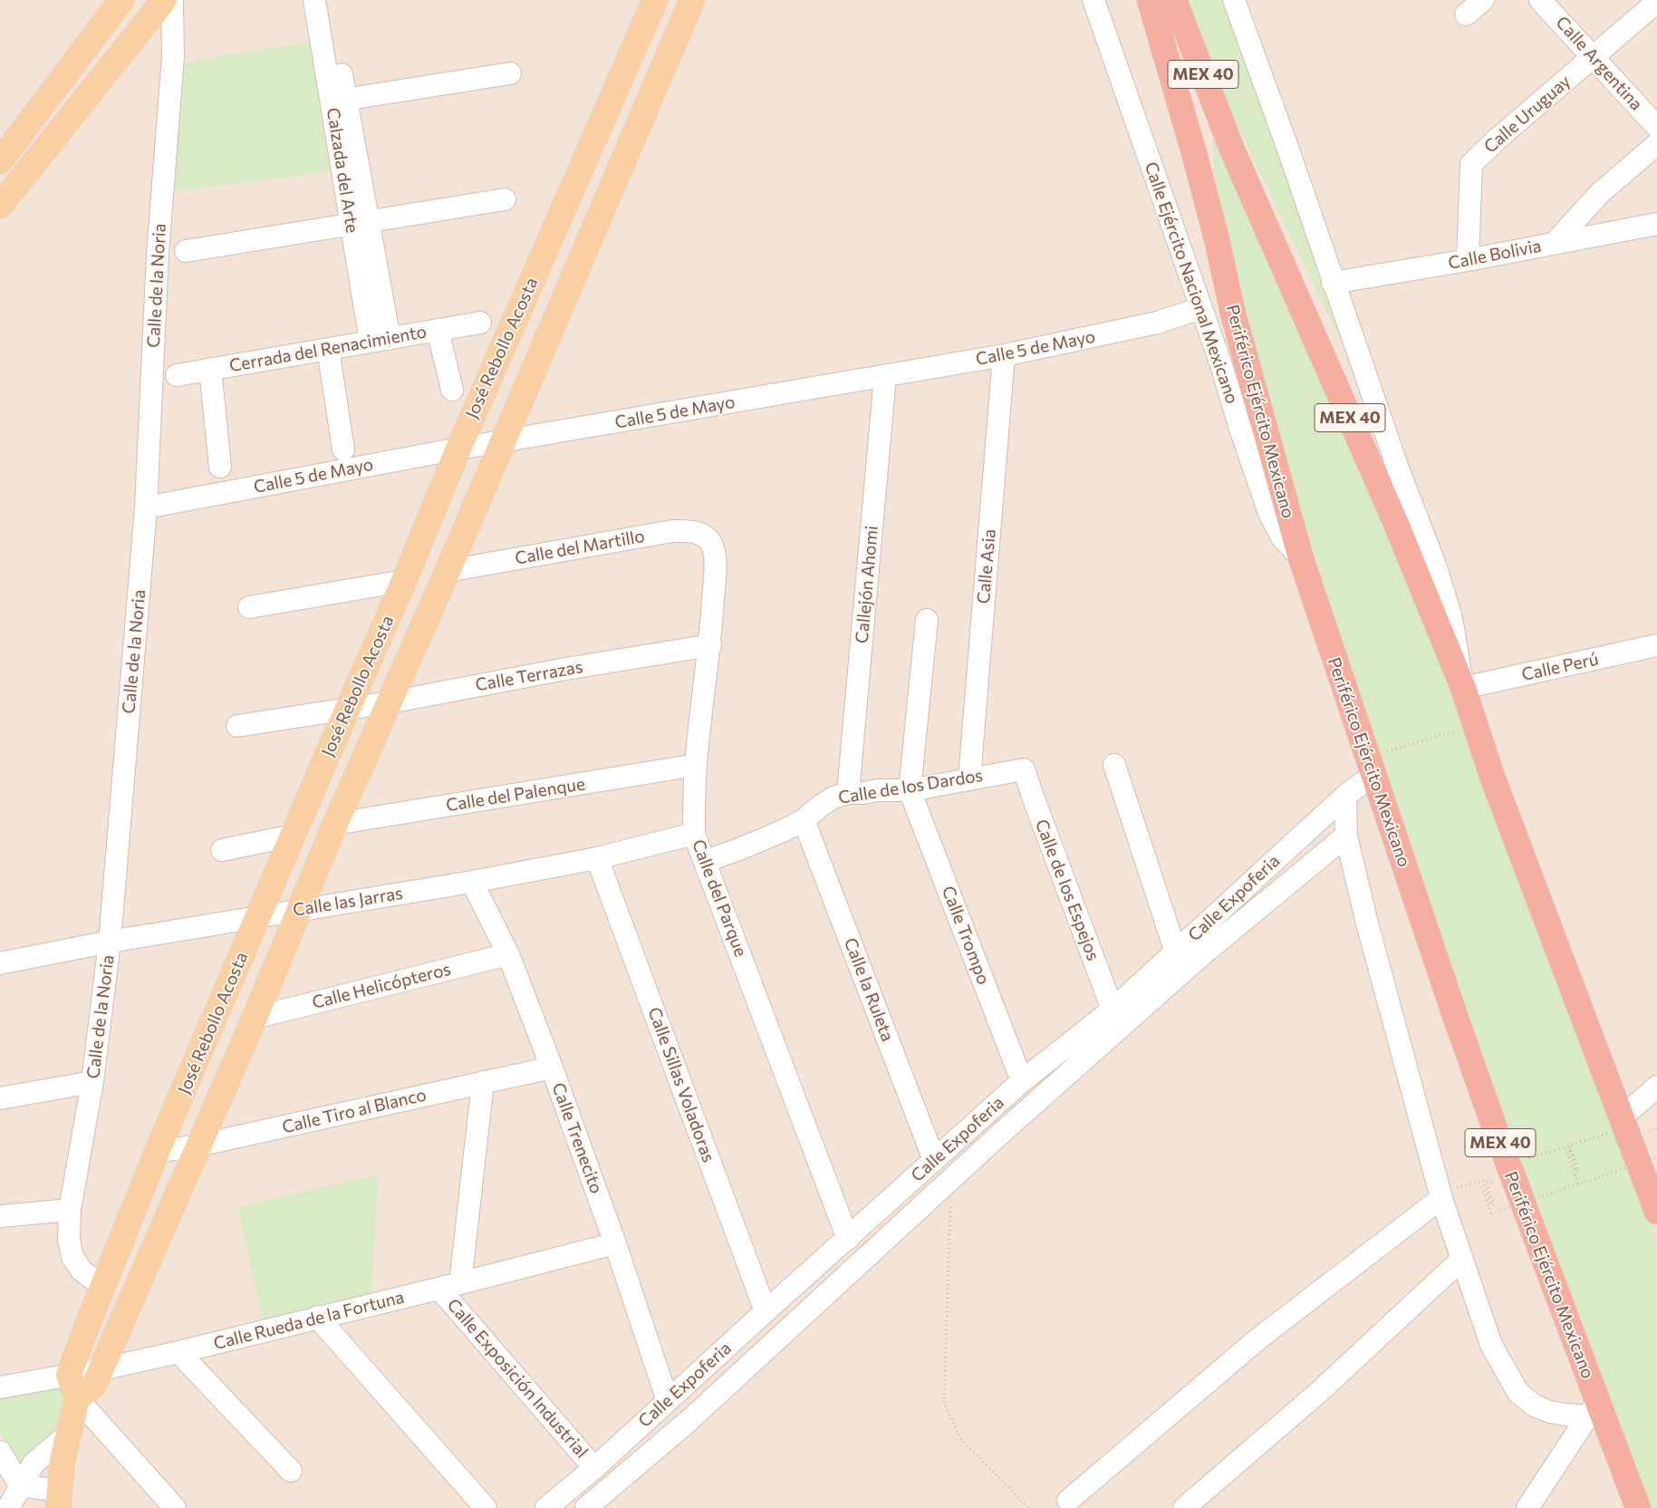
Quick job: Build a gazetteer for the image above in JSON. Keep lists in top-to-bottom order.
{
  "streets": {
    "highway": ["MEX 40", "Periférico Ejército Mexicano"],
    "main road": ["José Rebollo Acosta"],
    "street": [
      "Calle Argentina",
      "Calle Uruguay",
      "Calzada del Arte",
      "Calle Bolivia",
      "Calle Ejército Nacional Mexicano",
      "Calle de la Noria",
      "Calle 5 de Mayo",
      "Cerrada del Renacimiento",
      "Calle del Martillo",
      "Calle Asia",
      "Callejón Ahomi",
      "Calle Perú",
      "Calle Terrazas",
      "Calle de los Dardos",
      "Calle del Palenque",
      "Calle de los Espejos",
      "Calle del Parque",
      "Calle Expoferia",
      "Calle las Jarras",
      "Calle Trompo",
      "Calle Helicópteros",
      "Calle la Ruleta",
      "Calle Sillas Voladoras",
      "Calle Tiro al Blanco",
      "Calle Trenecito",
      "Calle Rueda de la Fortuna",
      "Calle Exposición Industrial"
    ]
  },
  "crossings": [
    ["Calle Argentina", "Calle Uruguay"],
    ["MEX 40", "Calle Perú"],
    ["Calle Uruguay", "Calle Bolivia"],
    ["Calzada del Arte", "Cerrada del Renacimiento"],
    ["Calle Ejército Nacional Mexicano", "Calle 5 de Mayo"],
    ["Calle Ejército Nacional Mexicano", "Periférico Ejército Mexicano"],
    ["Calle de la Noria", "José Rebollo Acosta"],
    ["Calle de la Noria", "Calle 5 de Mayo"],
    ["Calle de la Noria", "Calle las Jarras"],
    ["José Rebollo Acosta", "Calle 5 de Mayo"],
    ["José Rebollo Acosta", "Calle del Martillo"],
    ["José Rebollo Acosta", "Calle Terrazas"],
    ["José Rebollo Acosta", "Calle del Palenque"],
    ["José Rebollo Acosta", "Calle las Jarras"],
    ["José Rebollo Acosta", "Calle Helicópteros"],
    ["José Rebollo Acosta", "Calle Tiro al Blanco"],
    ["José Rebollo Acosta", "Calle Rueda de la Fortuna"],
    ["Calle 5 de Mayo", "Calle Asia"],
    ["Calle 5 de Mayo", "Callejón Ahomi"],
    ["Periférico Ejército Mexicano", "Calle Expoferia"],
    ["Calle del Martillo", "Calle del Parque"],
    ["Calle Asia", "Calle de los Dardos"],
    ["Callejón Ahomi", "Calle de los Dardos"],
    ["Calle Terrazas", "Calle del Parque"],
    ["Calle de los Dardos", "Calle de los Espejos"],
    ["Calle de los Dardos", "Calle del Parque"],
    ["Calle de los Dardos", "Calle Trompo"],
    ["Calle de los Dardos", "Calle la Ruleta"],
    ["Calle del Palenque", "Calle del Parque"],
    ["Calle de los Espejos", "Calle Expoferia"],
    ["Calle del Parque", "Calle Expoferia"],
    ["Calle del Parque", "Calle las Jarras"],
    ["Calle Expoferia", "Calle Trompo"],
    ["Calle Expoferia", "Calle la Ruleta"],
    ["Calle Expoferia", "Calle Sillas Voladoras"],
    ["Calle Expoferia", "Calle Trenecito"],
    ["Calle Expoferia", "Calle Exposición Industrial"],
    ["Calle las Jarras", "Calle Sillas Voladoras"],
    ["Calle las Jarras", "Calle Trenecito"],
    ["Calle Helicópteros", "Calle Trenecito"],
    ["Calle Tiro al Blanco", "Calle Trenecito"],
    ["Calle Tiro al Blanco", "Calle Exposición Industrial"],
    ["Calle Trenecito", "Calle Rueda de la Fortuna"],
    ["Calle Rueda de la Fortuna", "Calle Exposición Industrial"]
  ]
}
